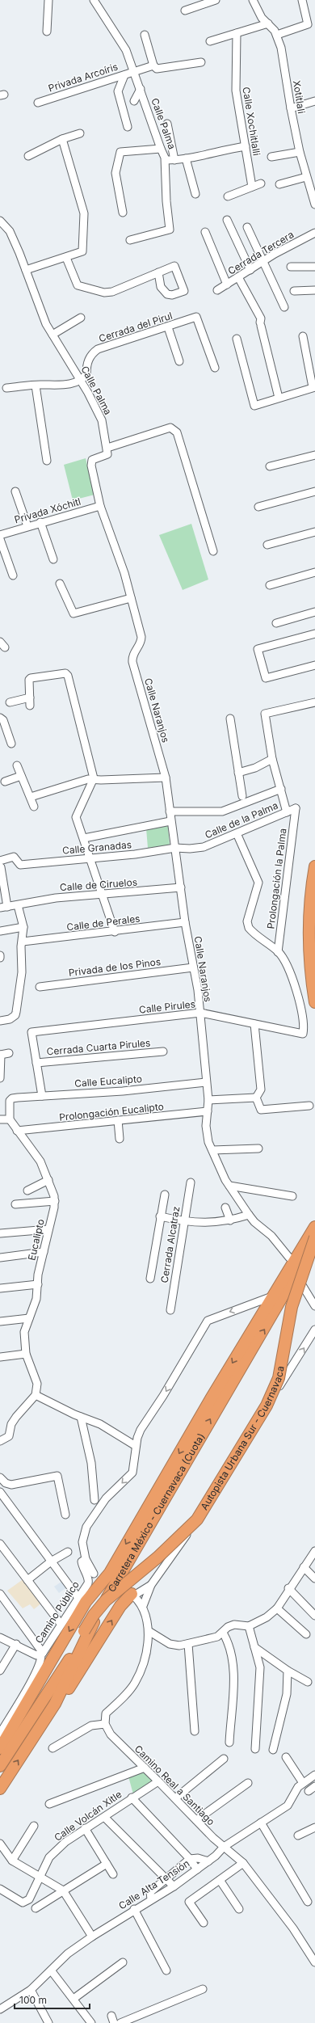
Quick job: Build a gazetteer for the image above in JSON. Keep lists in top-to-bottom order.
{
  "streets": {
    "highway": ["Autopista Urbana Sur - Cuernavaca", "Carretera México - Cuernavaca (Cuota)"],
    "street": [
      "Privada Arcoíris",
      "Xotitlali",
      "Calle Xochitlalli",
      "Calle Palma",
      "Cerrada Tercera",
      "Cerrada del Pirul",
      "Privada Xóchitl",
      "Calle Naranjos",
      "Calle de la Palma",
      "Calle Granadas",
      "Prolongación la Palma",
      "Calle de Ciruelos",
      "Calle de Perales",
      "Privada de los Pinos",
      "Calle Pirules",
      "Cerrada Cuarta Pirules",
      "Calle Eucalipto",
      "Prolongación Eucalipto",
      "Eucalipto",
      "Cerrada Alcatraz",
      "Camino Público",
      "Camino Real a Santiago",
      "Calle Volcán Xitle",
      "Calle Alta Tensión"
    ]
  },
  "crossings": [
    ["Privada Arcoíris", "Calle Palma"],
    ["Calle Xochitlalli", "Calle Palma"],
    ["Calle Palma", "Cerrada del Pirul"],
    ["Calle Naranjos", "Calle de la Palma"],
    ["Calle Naranjos", "Calle Granadas"],
    ["Calle Naranjos", "Calle de Ciruelos"],
    ["Calle Naranjos", "Calle de Perales"],
    ["Calle Naranjos", "Privada de los Pinos"],
    ["Calle Naranjos", "Calle Pirules"],
    ["Calle Naranjos", "Calle Eucalipto"],
    ["Calle Naranjos", "Prolongación Eucalipto"],
    ["Calle de la Palma", "Calle Granadas"],
    ["Calle de la Palma", "Prolongación la Palma"],
    ["Prolongación la Palma", "Calle Pirules"],
    ["Calle Pirules", "Cerrada Cuarta Pirules"],
    ["Calle Eucalipto", "Eucalipto"],
    ["Prolongación Eucalipto", "Eucalipto"],
    ["Autopista Urbana Sur - Cuernavaca", "Carretera México - Cuernavaca (Cuota)"],
    ["Camino Real a Santiago", "Calle Volcán Xitle"],
    ["Camino Real a Santiago", "Calle Alta Tensión"]
  ],
  "scale_bar": "100 m"
}
